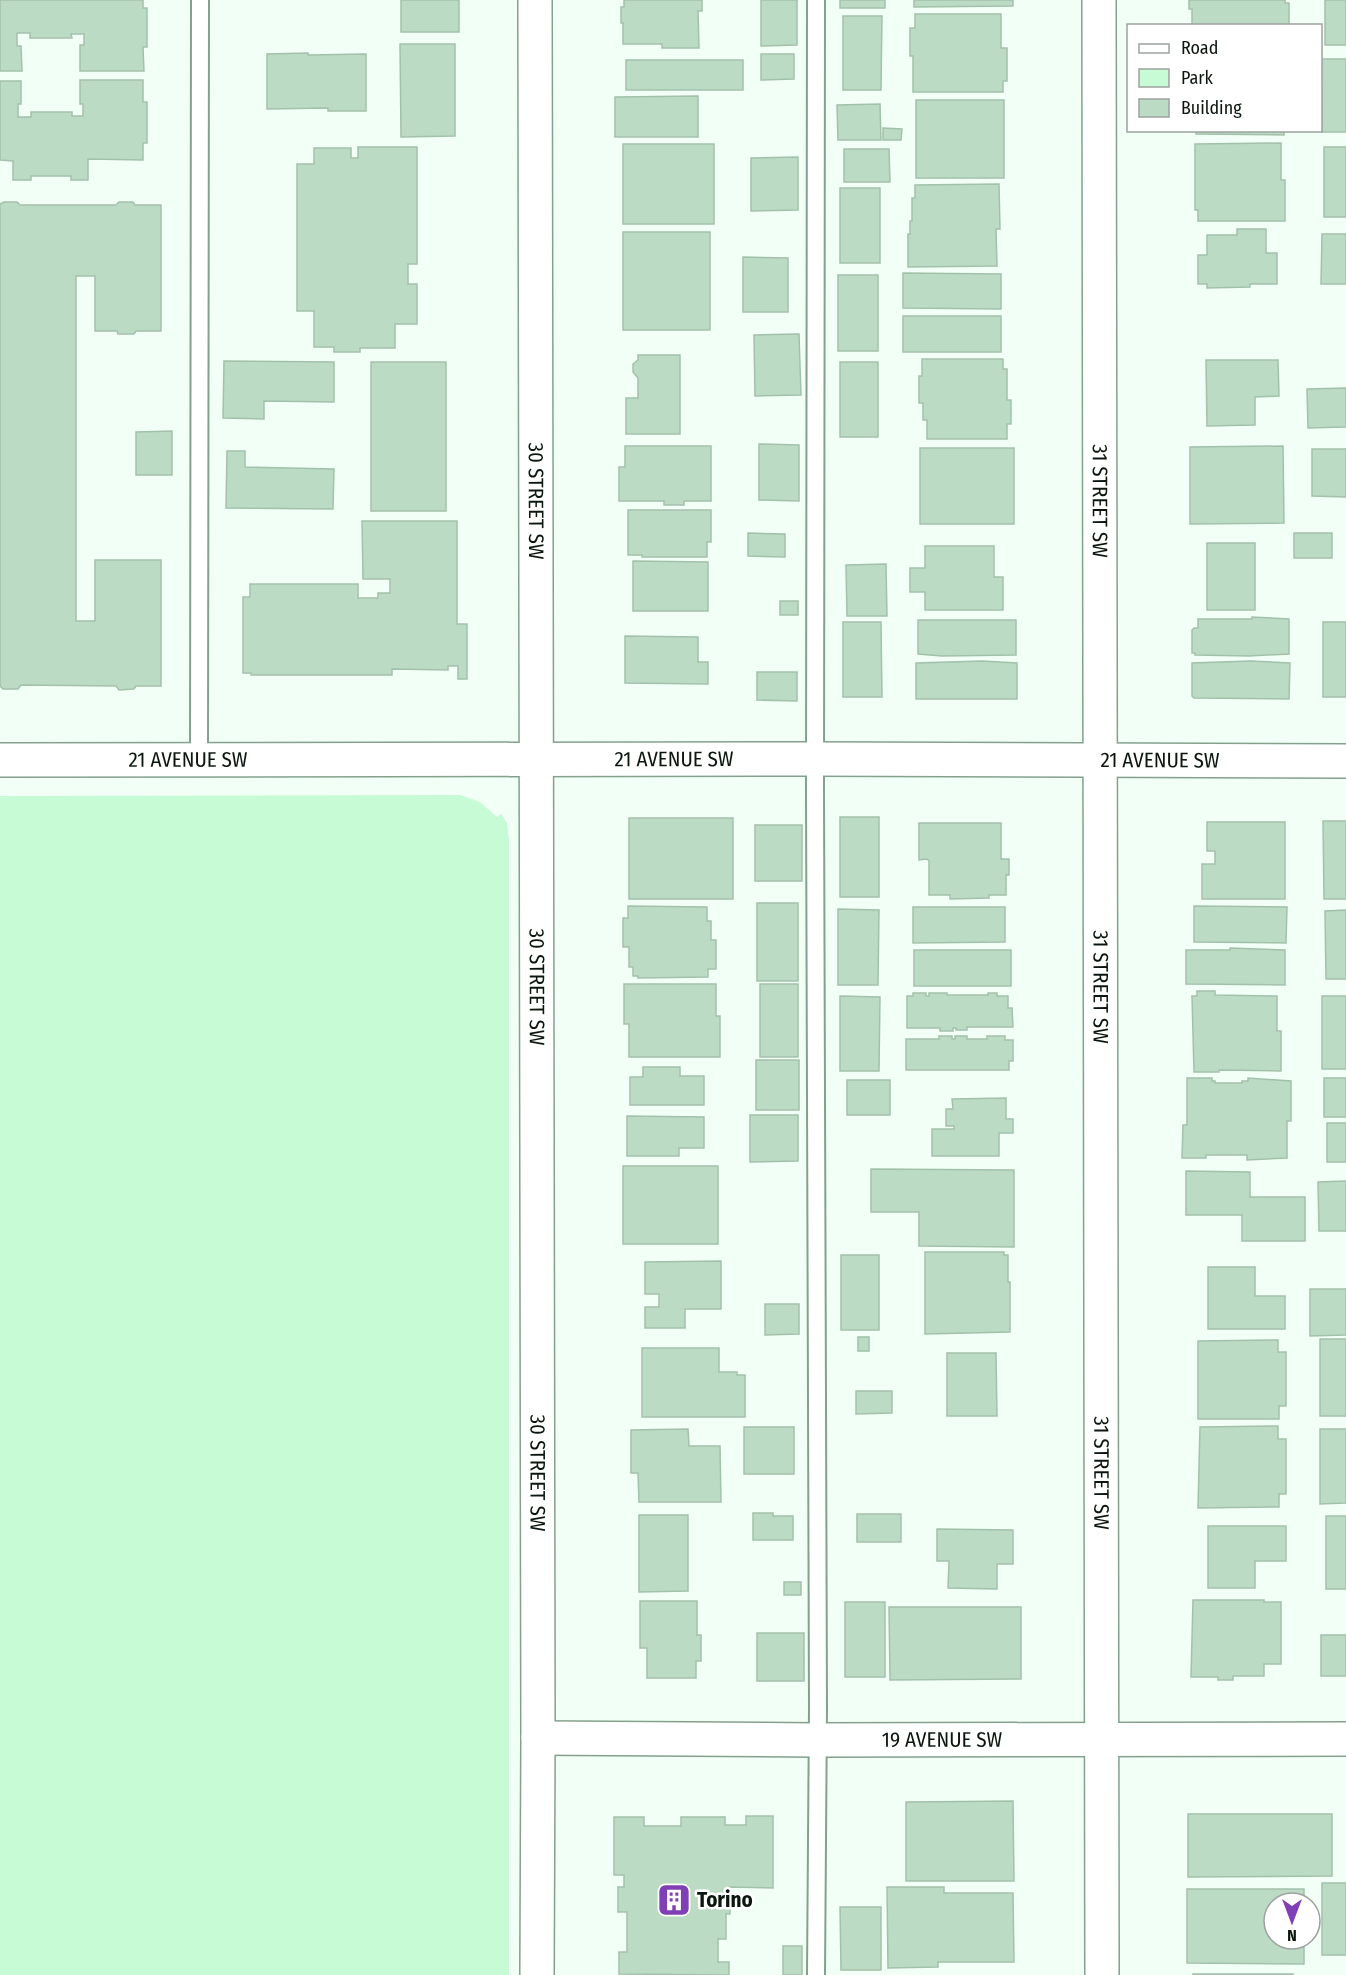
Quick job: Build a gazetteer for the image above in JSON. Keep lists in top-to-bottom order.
{
  "streets": {
    "street": [
      "30 STREET SW",
      "31 STREET SW",
      "21 AVENUE SW",
      "19 AVENUE SW"
    ]
  },
  "crossings": [
    ["30 STREET SW", "21 AVENUE SW"],
    ["30 STREET SW", "19 AVENUE SW"],
    ["31 STREET SW", "21 AVENUE SW"],
    ["31 STREET SW", "19 AVENUE SW"]
  ],
  "places": {
    "building": ["Torino"]
  },
  "legend": ["Road", "Park", "Building"],
  "north": "bottom"
}
